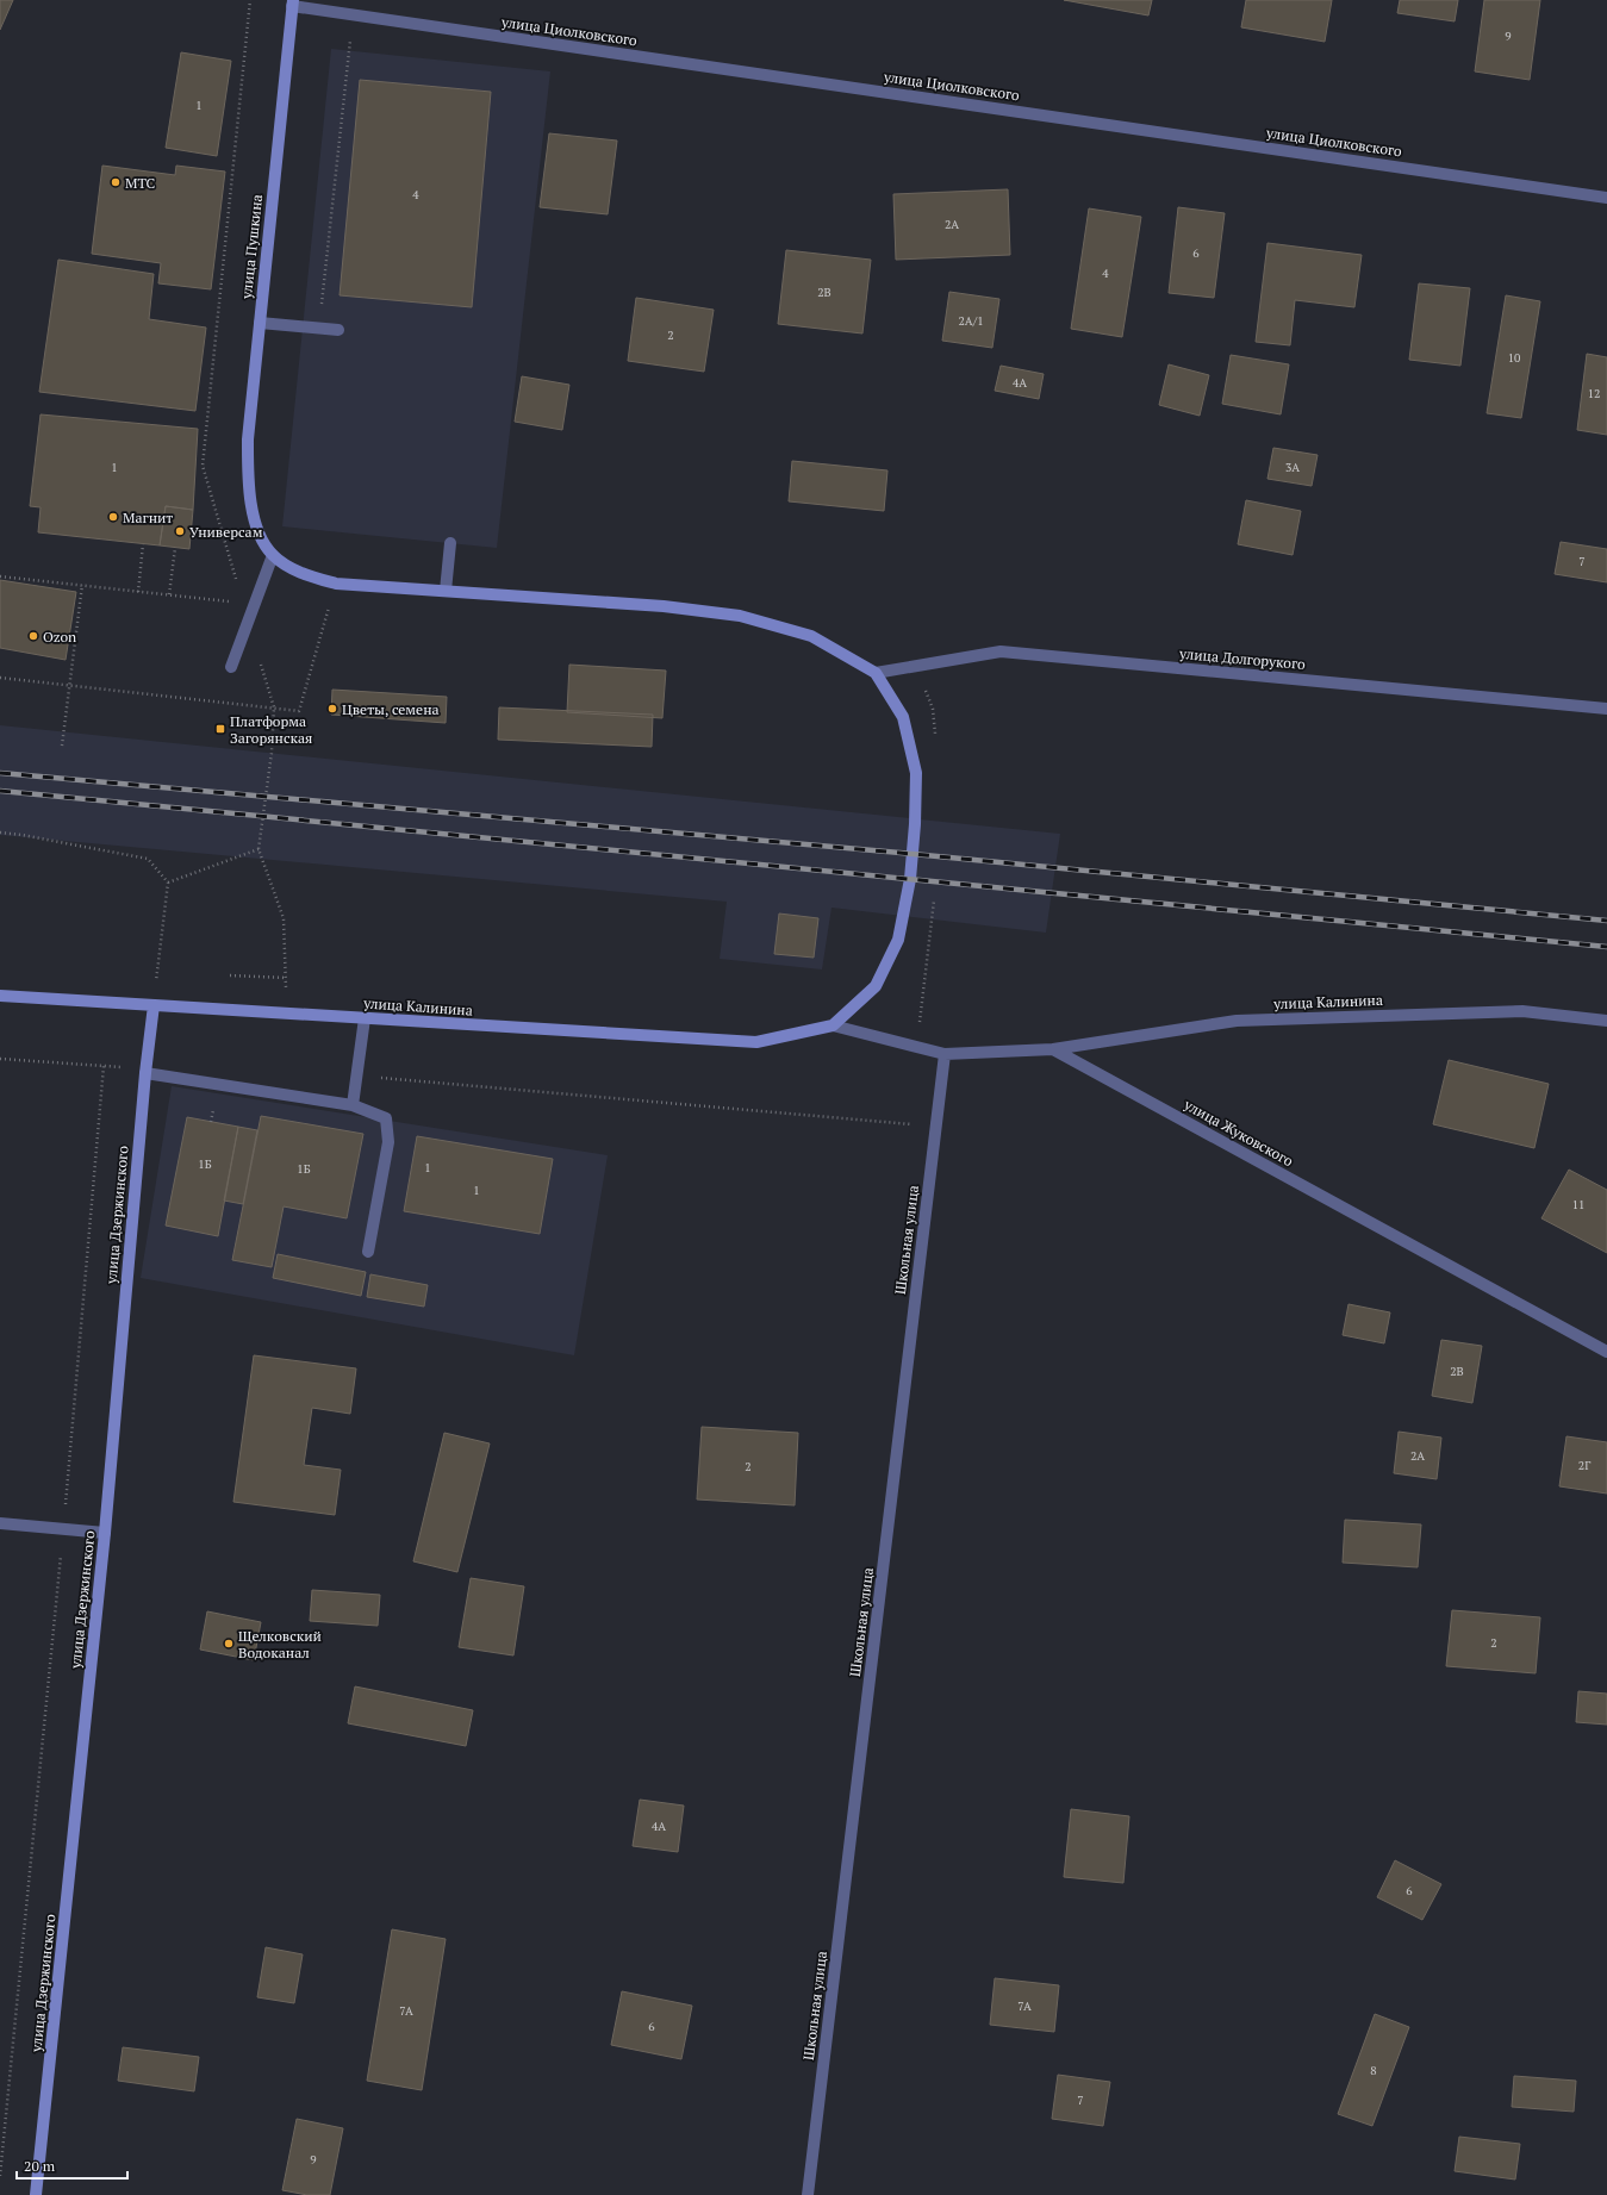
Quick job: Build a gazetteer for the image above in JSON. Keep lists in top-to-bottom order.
{
  "streets": {
    "main road": ["улица Пушкина", "улица Калинина", "улица Дзержинского"],
    "street": [
      "улица Циолковского",
      "улица Долгорукого",
      "улица Жуковского",
      "Школьная улица"
    ]
  },
  "crossings": [
    ["улица Циолковского", "улица Пушкина"],
    ["улица Калинина", "улица Жуковского"],
    ["улица Калинина", "улица Дзержинского"]
  ],
  "places": {
    "other": [
      "МТС",
      "Магнит",
      "Универсам",
      "Ozon",
      "Цветы, семена",
      "Щелковский Водоканал"
    ],
    "transit": ["Платформа Загорянская"]
  },
  "house_numbers": [
    "9",
    "1",
    "4",
    "2А",
    "6",
    "4",
    "2В",
    "2А/1",
    "2",
    "10",
    "4А",
    "12",
    "1",
    "3А",
    "7",
    "1Б",
    "1",
    "1Б",
    "1",
    "11",
    "2В",
    "2А",
    "2Г",
    "2",
    "2",
    "4А",
    "6",
    "7А",
    "7А",
    "6",
    "8",
    "7",
    "9"
  ],
  "scale_bar": "20 m"
}
